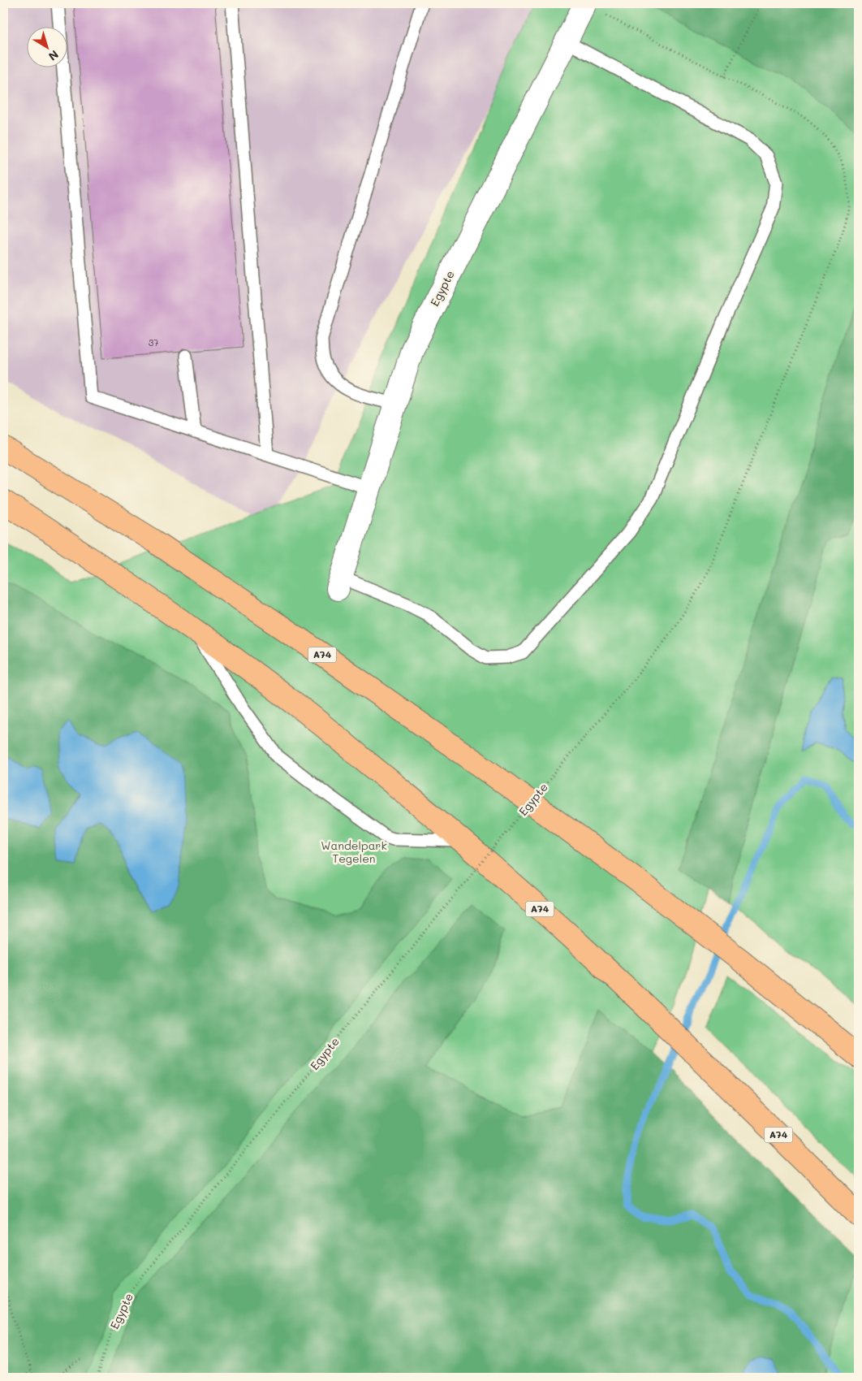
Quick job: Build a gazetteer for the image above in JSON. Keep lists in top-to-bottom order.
{
  "streets": {
    "highway": ["A74"],
    "street": ["Egypte"]
  },
  "parks": ["Wandelpark Tegelen"],
  "house_numbers": ["37"],
  "north": "bottom right"
}
